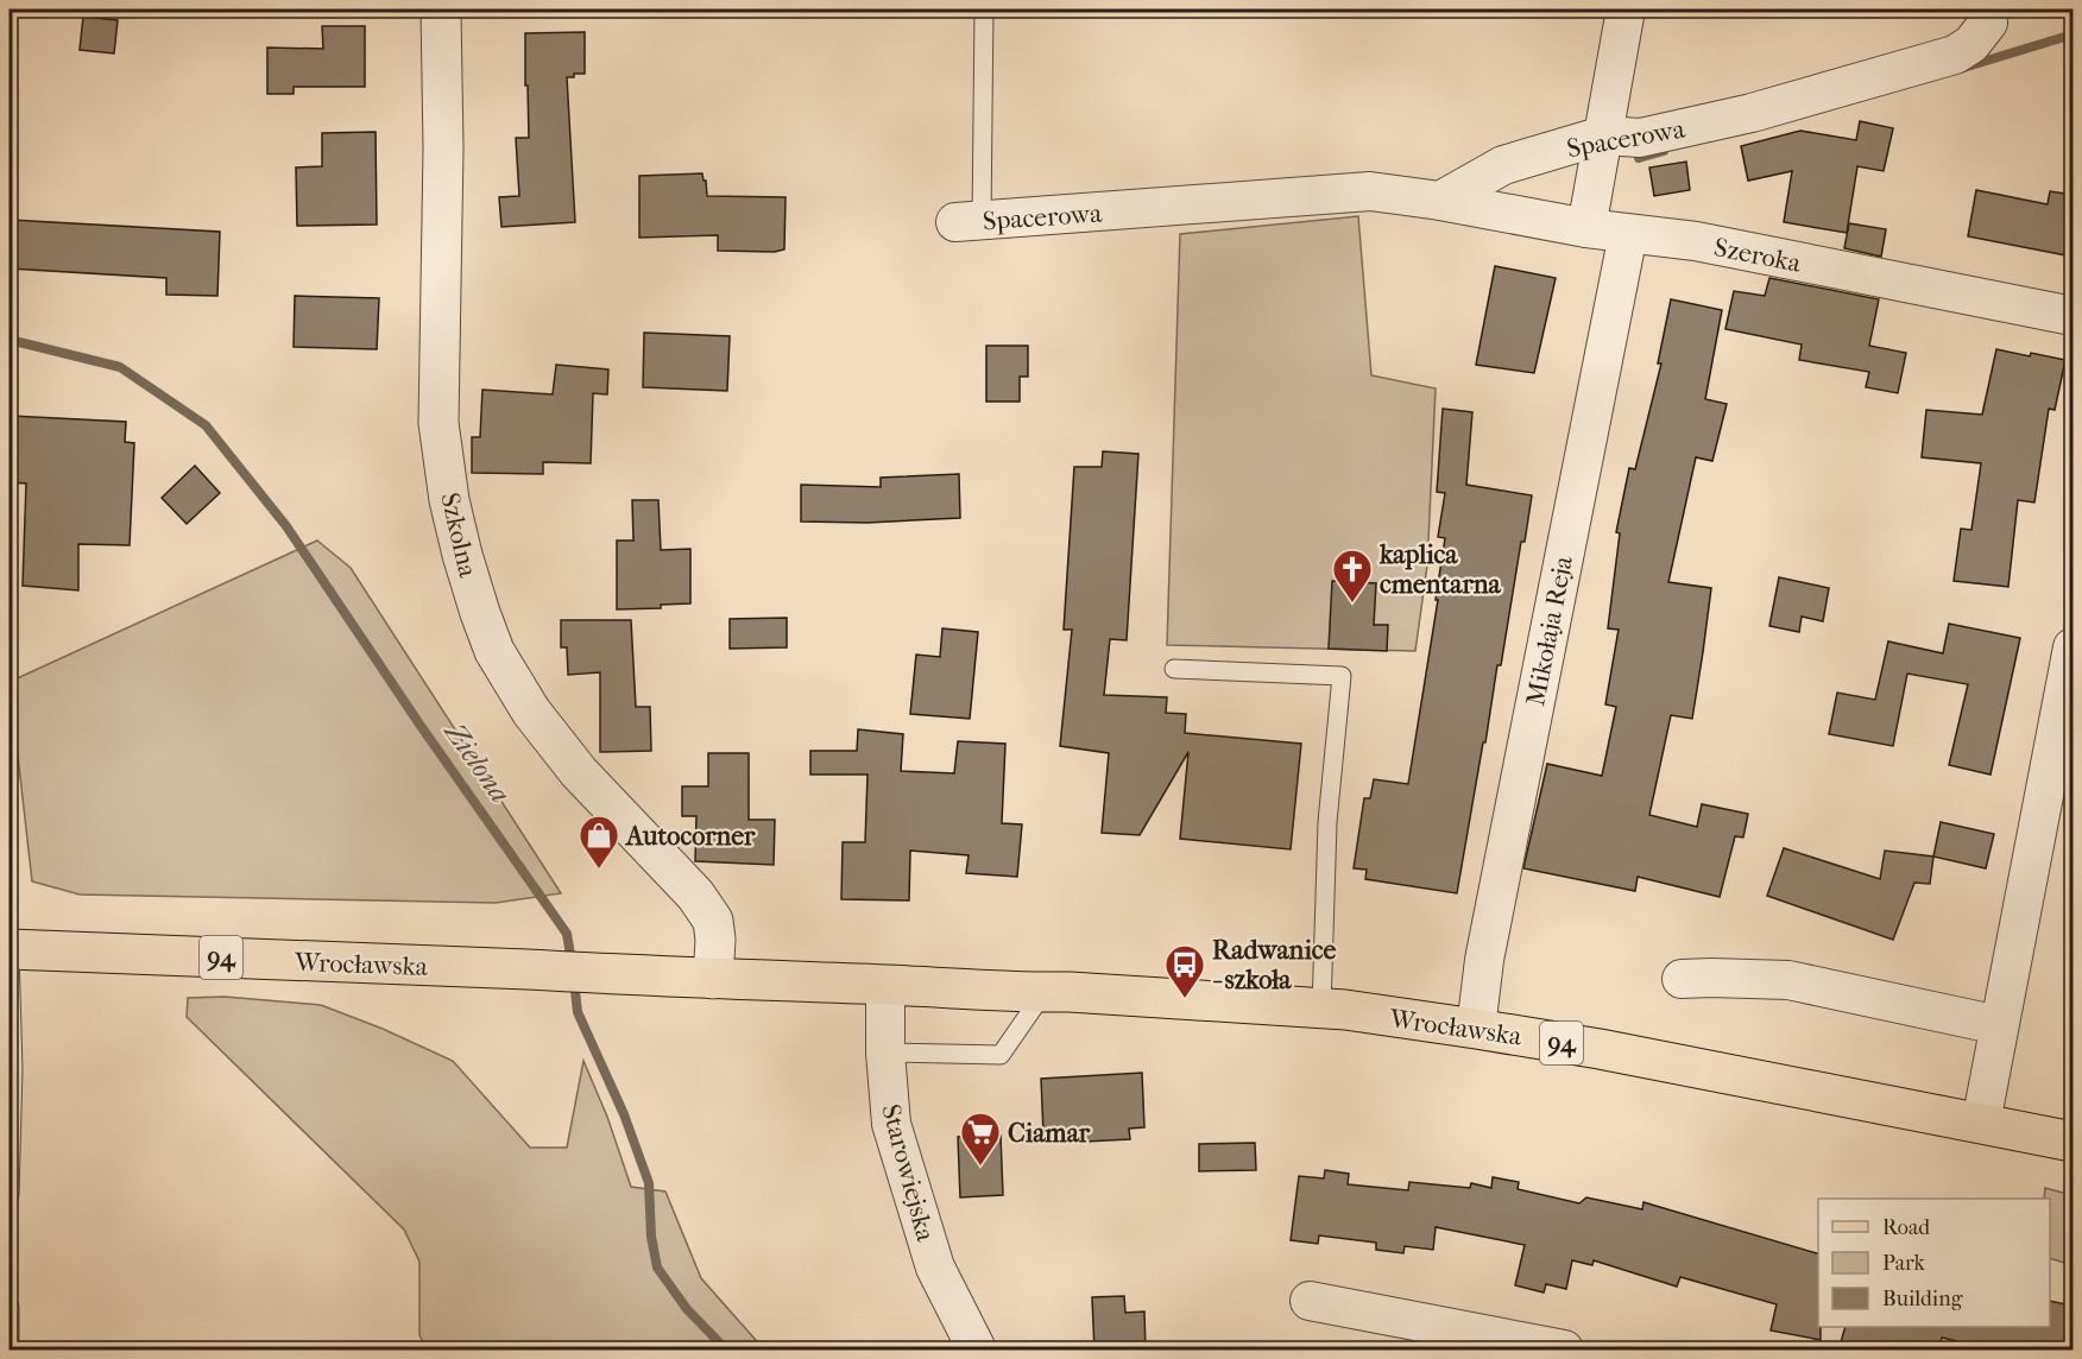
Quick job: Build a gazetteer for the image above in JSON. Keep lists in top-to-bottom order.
{
  "streets": {
    "main road": ["94", "Wrocławska"],
    "street": [
      "Spacerowa",
      "Szeroka",
      "Szkolna",
      "Mikołaja Reja",
      "Starowiejska"
    ]
  },
  "crossings": [
    ["Spacerowa", "Szeroka"],
    ["Szeroka", "Mikołaja Reja"],
    ["Szkolna", "94"],
    ["Szkolna", "Wrocławska"],
    ["Mikołaja Reja", "Wrocławska"],
    ["94", "Wrocławska"],
    ["94", "Starowiejska"]
  ],
  "water": ["Zielona"],
  "places": {
    "church": ["kaplica cmentarna"],
    "shop": ["Autocorner"],
    "bus stop": ["Radwanice - szkoła"],
    "supermarket": ["Ciamar"]
  },
  "legend": ["Road", "Park", "Building"]
}
